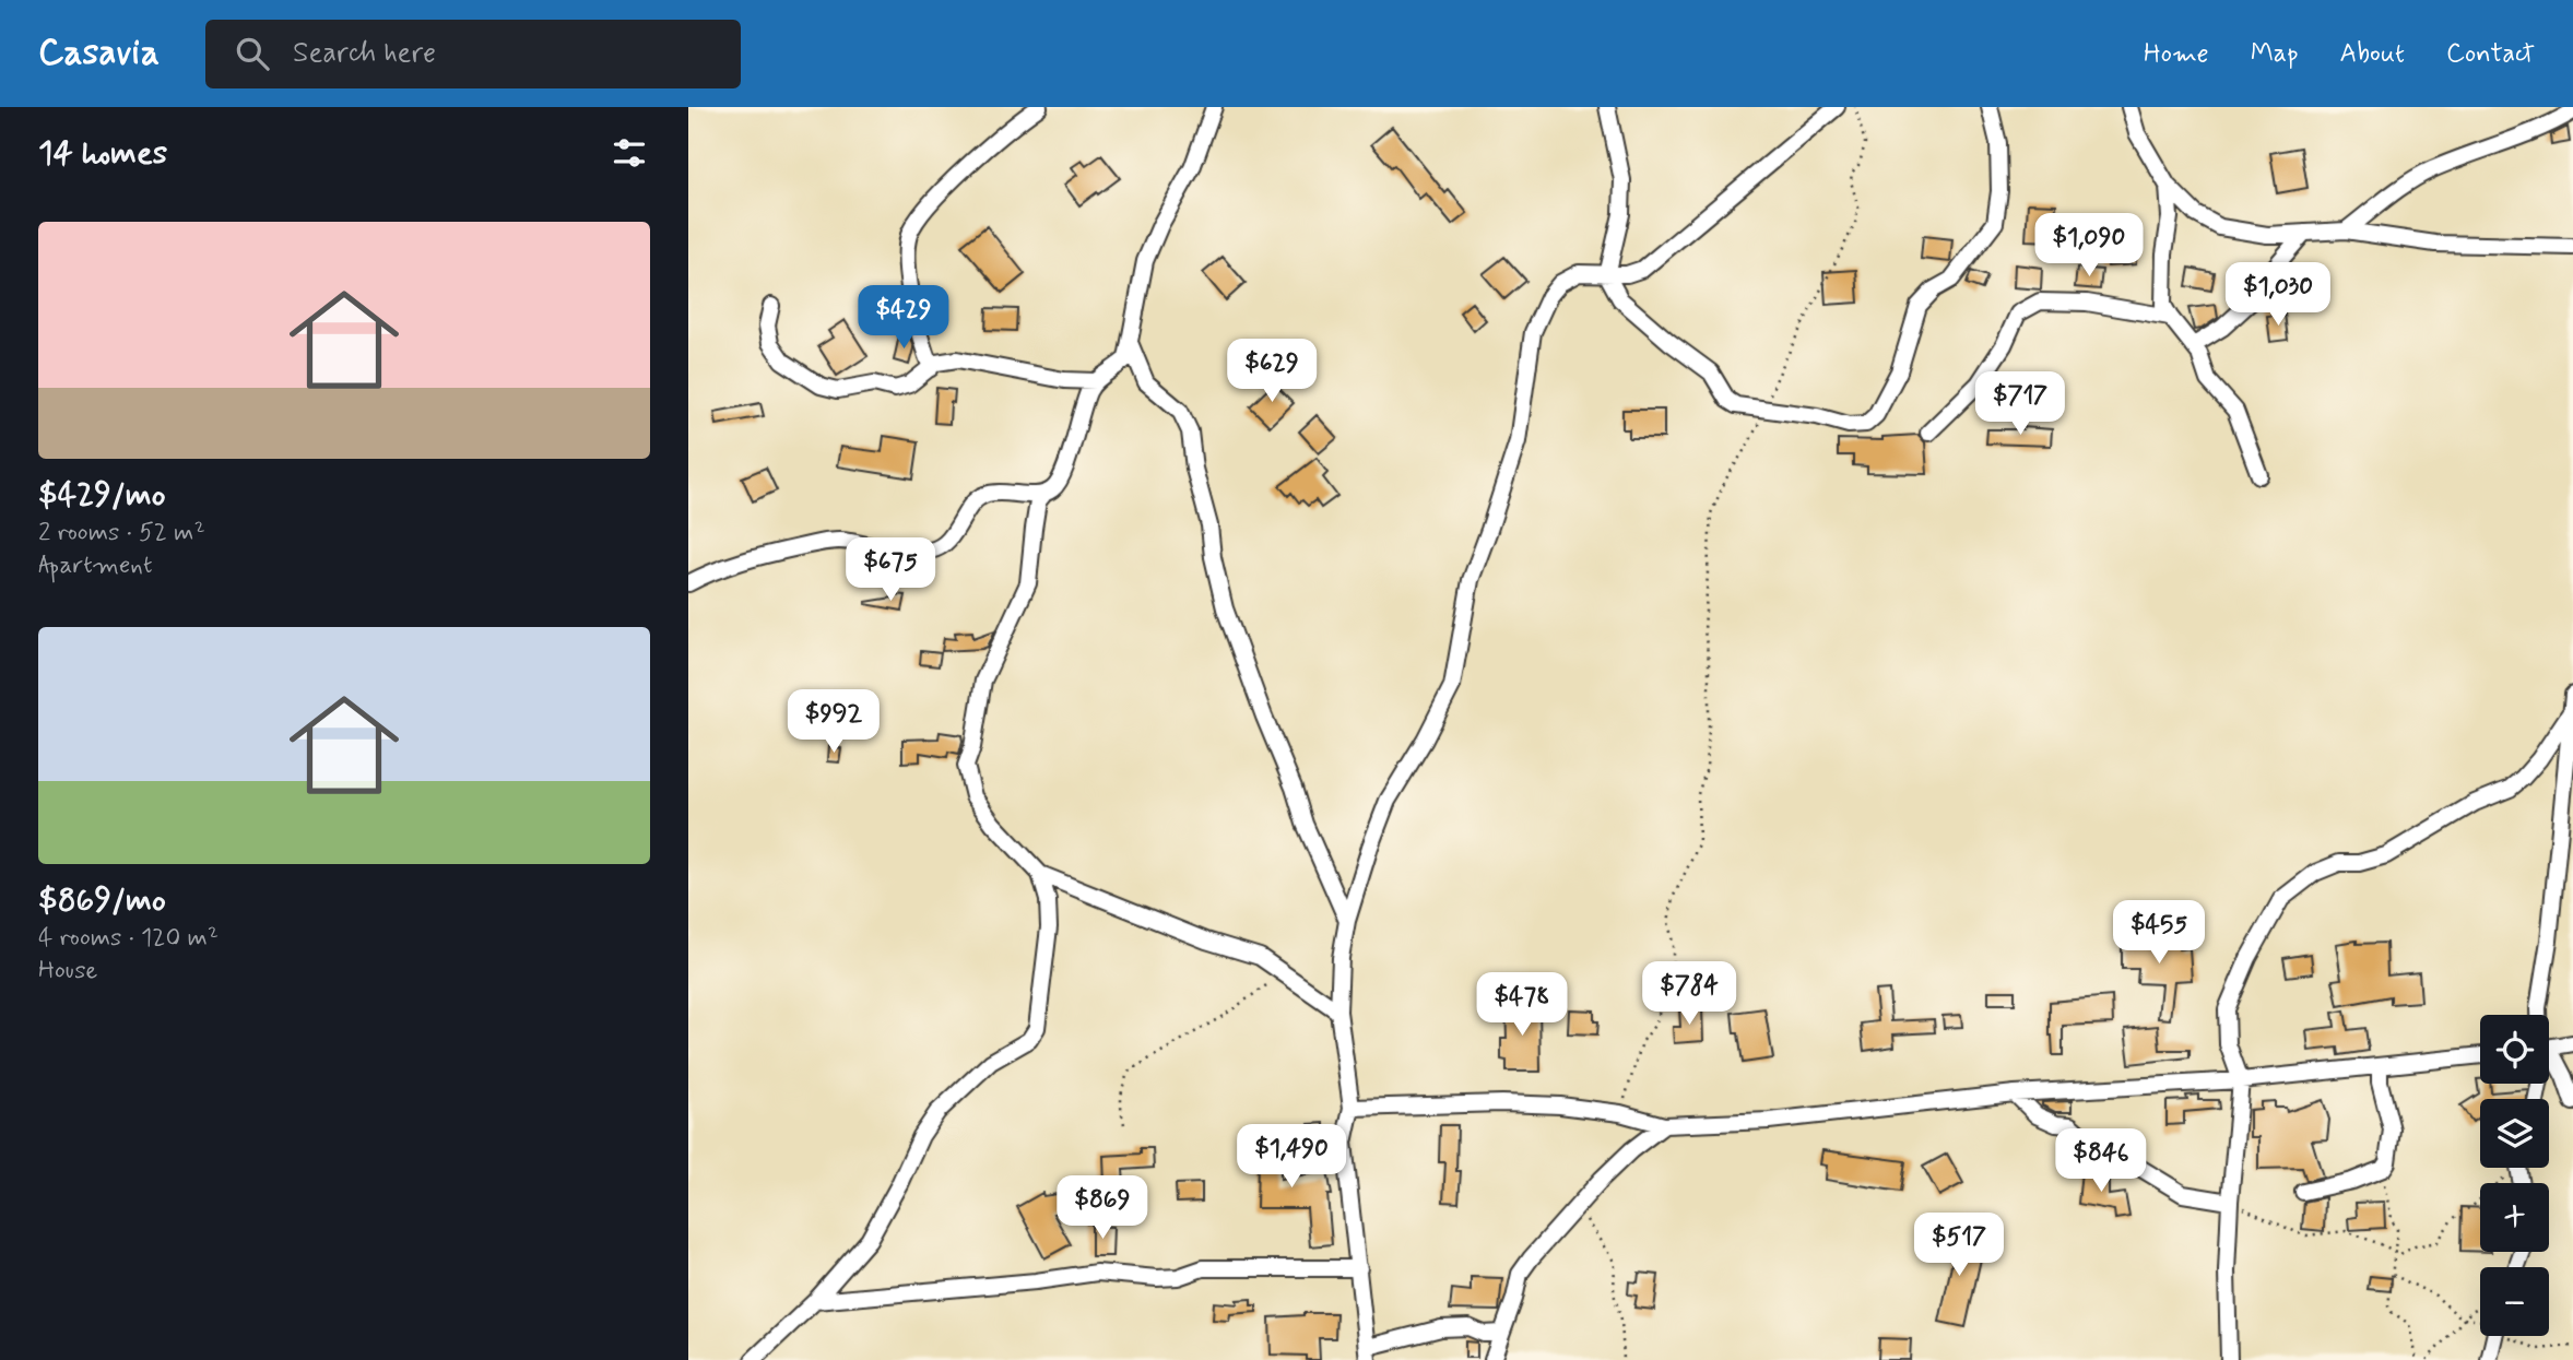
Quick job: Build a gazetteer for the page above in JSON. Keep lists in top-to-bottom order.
{
  "page": {
    "header": "Casavia",
    "search": "Search here",
    "nav": [
      "Home",
      "Map",
      "About",
      "Contact"
    ],
    "heading": "14 homes",
    "list": [
      {
        "name": "$429/mo",
        "note": "2 rooms · 52 m² · Apartment"
      },
      {
        "name": "$869/mo",
        "note": "4 rooms · 120 m² · House"
      }
    ],
    "price": [
      "$1,090",
      "$1,030",
      "$429",
      "$629",
      "$717",
      "$675",
      "$992",
      "$455",
      "$784",
      "$478",
      "$1,490",
      "$846",
      "$869",
      "$517"
    ],
    "map_buttons": ["+", "−"]
  }
}
